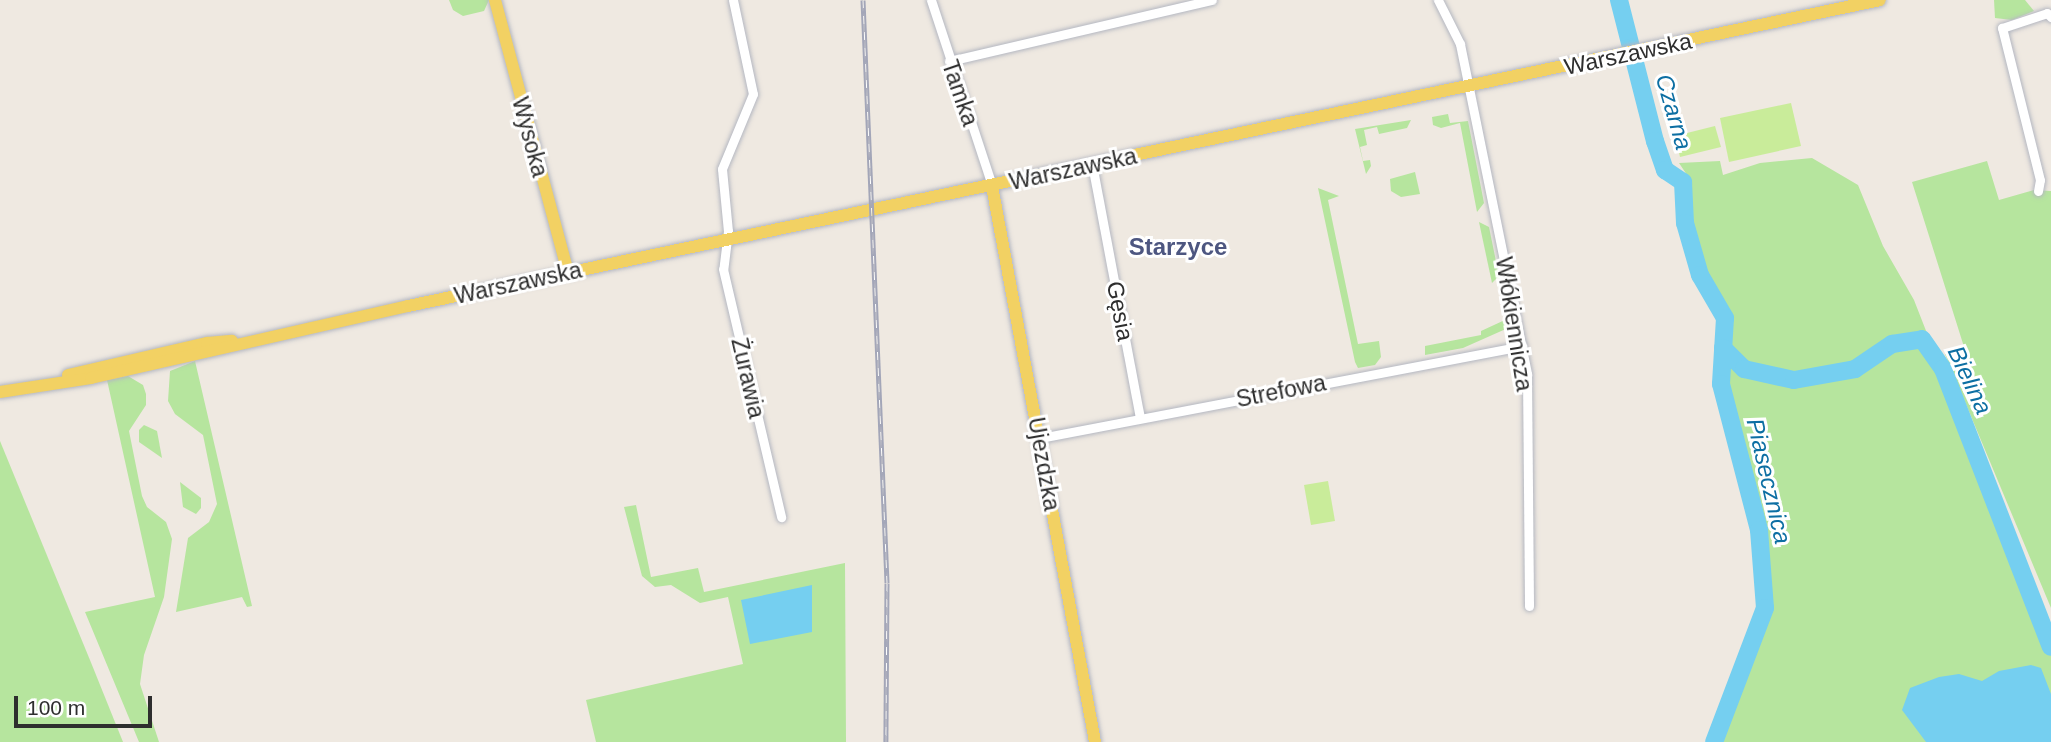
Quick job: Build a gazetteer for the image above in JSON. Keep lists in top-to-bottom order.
{
  "streets": {
    "main road": ["Warszawska", "Wysoka", "Ujezdzka"],
    "street": [
      "Tamka",
      "Gęsia",
      "Włókiennicza",
      "Żurawia",
      "Strefowa"
    ]
  },
  "crossings": [
    ["Warszawska", "Tamka"],
    ["Warszawska", "Wysoka"],
    ["Warszawska", "Gęsia"],
    ["Warszawska", "Włókiennicza"],
    ["Warszawska", "Żurawia"],
    ["Warszawska", "Ujezdzka"],
    ["Tamka", "Ujezdzka"],
    ["Gęsia", "Strefowa"],
    ["Włókiennicza", "Strefowa"],
    ["Strefowa", "Ujezdzka"]
  ],
  "districts": ["Starzyce"],
  "water": ["Czarna", "Bielina", "Piasecznica"],
  "scale_bar": "100 m"
}
